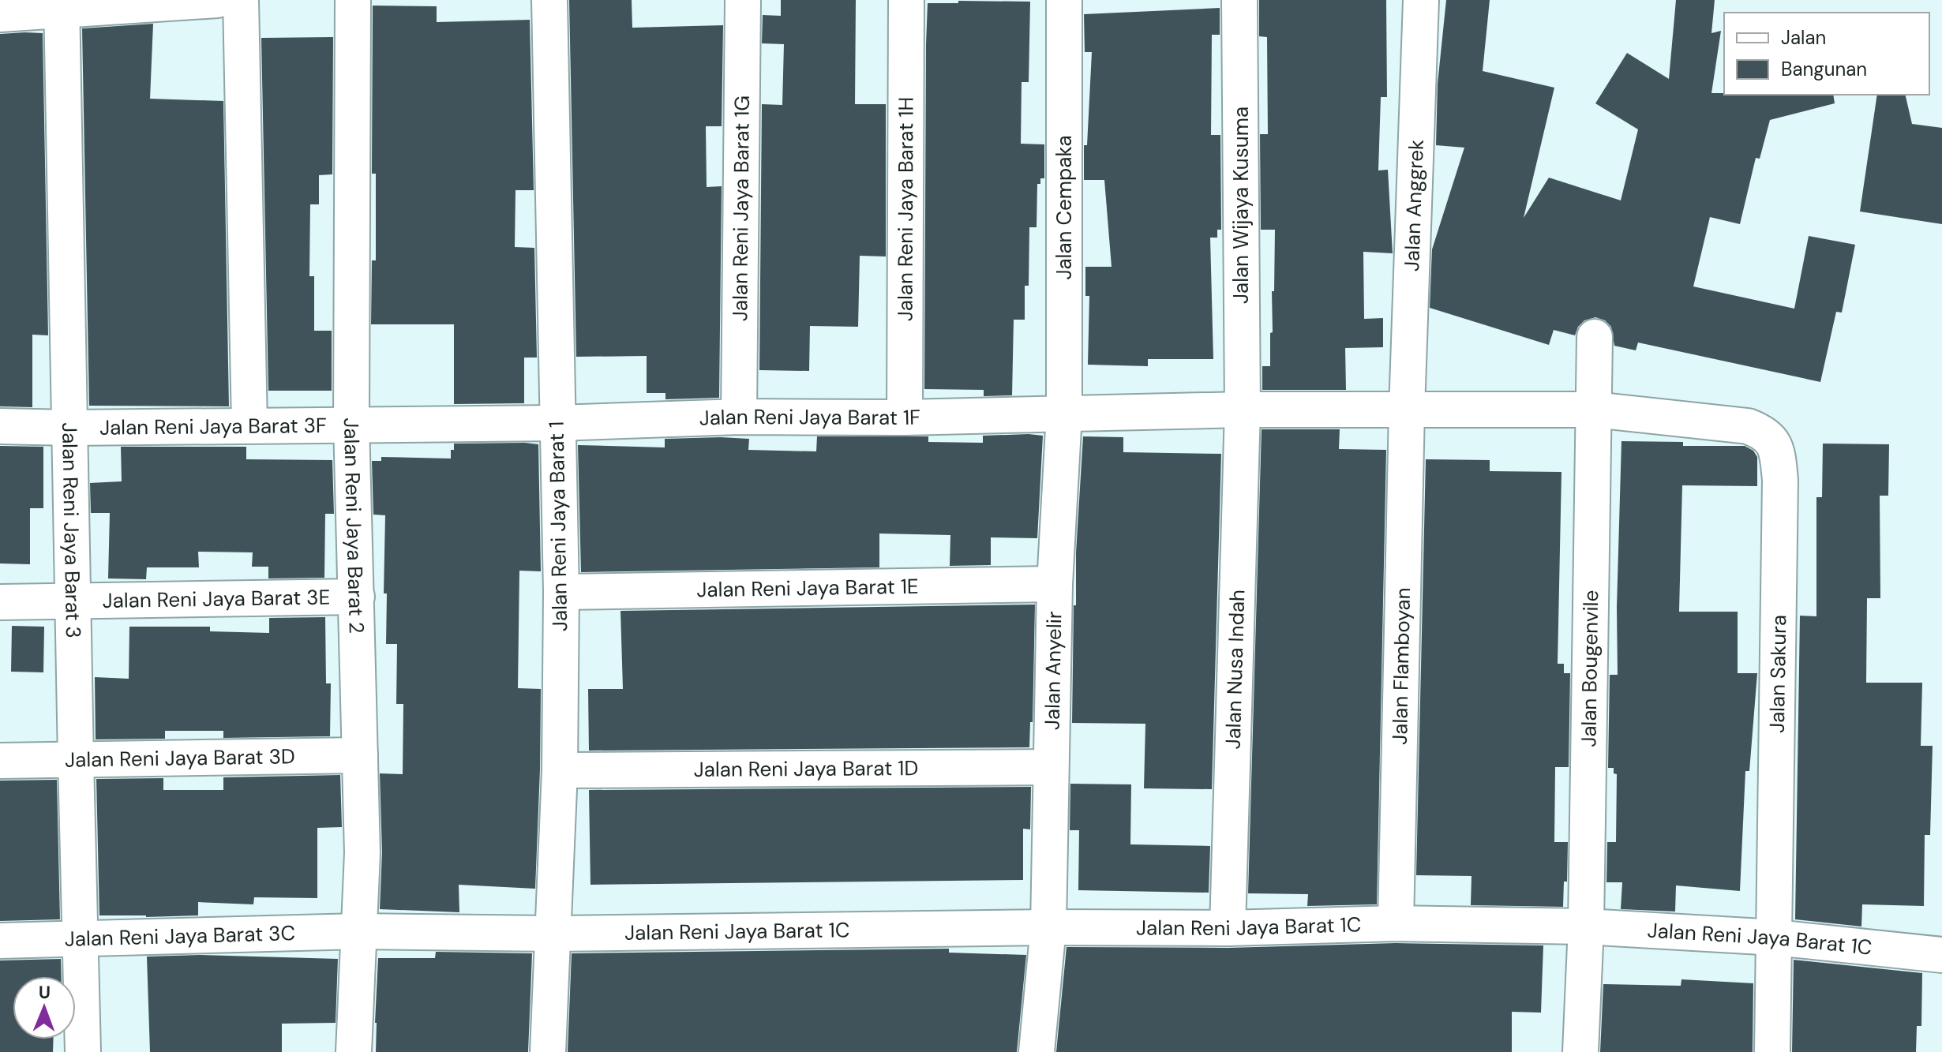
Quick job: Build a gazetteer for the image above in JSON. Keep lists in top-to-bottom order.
{
  "streets": {
    "street": [
      "Jalan Wijaya Kusuma",
      "Jalan Anggrek",
      "Jalan Cempaka",
      "Jalan Reni Jaya Barat 1G",
      "Jalan Reni Jaya Barat 1H",
      "Jalan Reni Jaya Barat 1F",
      "Jalan Reni Jaya Barat 3F",
      "Jalan Reni Jaya Barat 2",
      "Jalan Reni Jaya Barat 1",
      "Jalan Reni Jaya Barat 3",
      "Jalan Reni Jaya Barat 1E",
      "Jalan Reni Jaya Barat 3E",
      "Jalan Flamboyan",
      "Jalan Bougenvile",
      "Jalan Nusa Indah",
      "Jalan Anyelir",
      "Jalan Sakura",
      "Jalan Reni Jaya Barat 3D",
      "Jalan Reni Jaya Barat 1D",
      "Jalan Reni Jaya Barat 1C",
      "Jalan Reni Jaya Barat 3C"
    ]
  },
  "crossings": [
    ["Jalan Wijaya Kusuma", "Jalan Reni Jaya Barat 1F"],
    ["Jalan Wijaya Kusuma", "Jalan Nusa Indah"],
    ["Jalan Anggrek", "Jalan Reni Jaya Barat 1F"],
    ["Jalan Anggrek", "Jalan Flamboyan"],
    ["Jalan Cempaka", "Jalan Reni Jaya Barat 1F"],
    ["Jalan Cempaka", "Jalan Anyelir"],
    ["Jalan Reni Jaya Barat 1G", "Jalan Reni Jaya Barat 1F"],
    ["Jalan Reni Jaya Barat 1H", "Jalan Reni Jaya Barat 1F"],
    ["Jalan Reni Jaya Barat 1F", "Jalan Reni Jaya Barat 3F"],
    ["Jalan Reni Jaya Barat 1F", "Jalan Reni Jaya Barat 2"],
    ["Jalan Reni Jaya Barat 1F", "Jalan Reni Jaya Barat 1"],
    ["Jalan Reni Jaya Barat 1F", "Jalan Flamboyan"],
    ["Jalan Reni Jaya Barat 1F", "Jalan Bougenvile"],
    ["Jalan Reni Jaya Barat 1F", "Jalan Nusa Indah"],
    ["Jalan Reni Jaya Barat 1F", "Jalan Anyelir"],
    ["Jalan Reni Jaya Barat 1F", "Jalan Sakura"],
    ["Jalan Reni Jaya Barat 3F", "Jalan Reni Jaya Barat 2"],
    ["Jalan Reni Jaya Barat 3F", "Jalan Reni Jaya Barat 3"],
    ["Jalan Reni Jaya Barat 2", "Jalan Reni Jaya Barat 3E"],
    ["Jalan Reni Jaya Barat 2", "Jalan Reni Jaya Barat 3D"],
    ["Jalan Reni Jaya Barat 2", "Jalan Reni Jaya Barat 1C"],
    ["Jalan Reni Jaya Barat 2", "Jalan Reni Jaya Barat 3C"],
    ["Jalan Reni Jaya Barat 1", "Jalan Reni Jaya Barat 1E"],
    ["Jalan Reni Jaya Barat 1", "Jalan Reni Jaya Barat 1D"],
    ["Jalan Reni Jaya Barat 1", "Jalan Reni Jaya Barat 1C"],
    ["Jalan Reni Jaya Barat 3", "Jalan Reni Jaya Barat 3E"],
    ["Jalan Reni Jaya Barat 3", "Jalan Reni Jaya Barat 3D"],
    ["Jalan Reni Jaya Barat 3", "Jalan Reni Jaya Barat 3C"],
    ["Jalan Reni Jaya Barat 1E", "Jalan Anyelir"],
    ["Jalan Flamboyan", "Jalan Reni Jaya Barat 1C"],
    ["Jalan Bougenvile", "Jalan Reni Jaya Barat 1C"],
    ["Jalan Nusa Indah", "Jalan Reni Jaya Barat 1C"],
    ["Jalan Anyelir", "Jalan Reni Jaya Barat 1D"],
    ["Jalan Anyelir", "Jalan Reni Jaya Barat 1C"],
    ["Jalan Sakura", "Jalan Reni Jaya Barat 1C"],
    ["Jalan Reni Jaya Barat 1C", "Jalan Reni Jaya Barat 3C"]
  ],
  "legend": ["Jalan", "Bangunan"],
  "north": "top"
}
